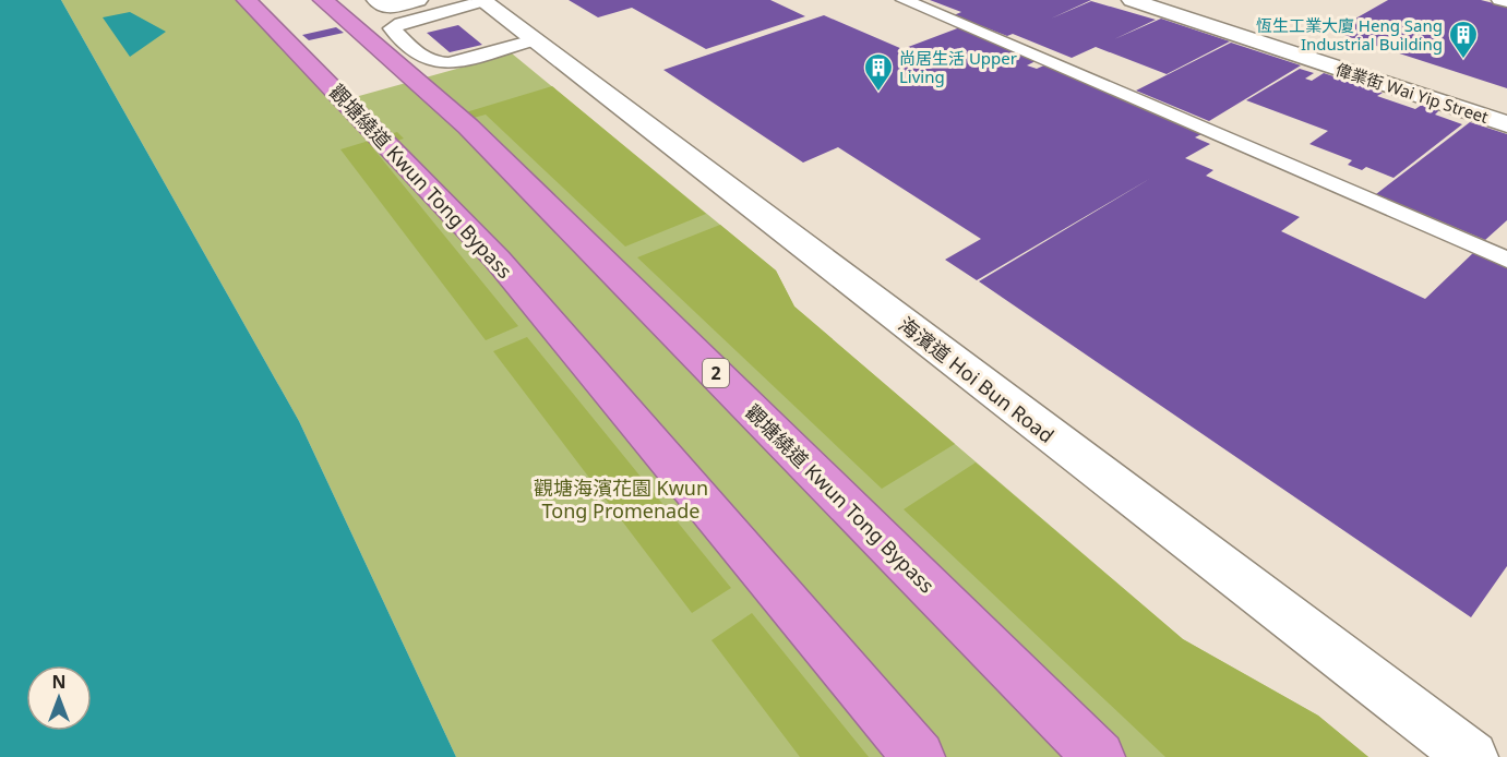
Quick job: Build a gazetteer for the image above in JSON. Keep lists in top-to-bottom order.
{
  "streets": {
    "highway": ["觀塘繞道 Kwun Tong Bypass", "2"],
    "street": ["偉業街 Wai Yip Street", "海濱道 Hoi Bun Road"]
  },
  "parks": ["觀塘海濱花園 Kwun Tong Promenade"],
  "places": {
    "building": ["恆生工業大廈 Heng Sang Industrial Building", "尚居生活 Upper Living"]
  },
  "north": "top"
}
